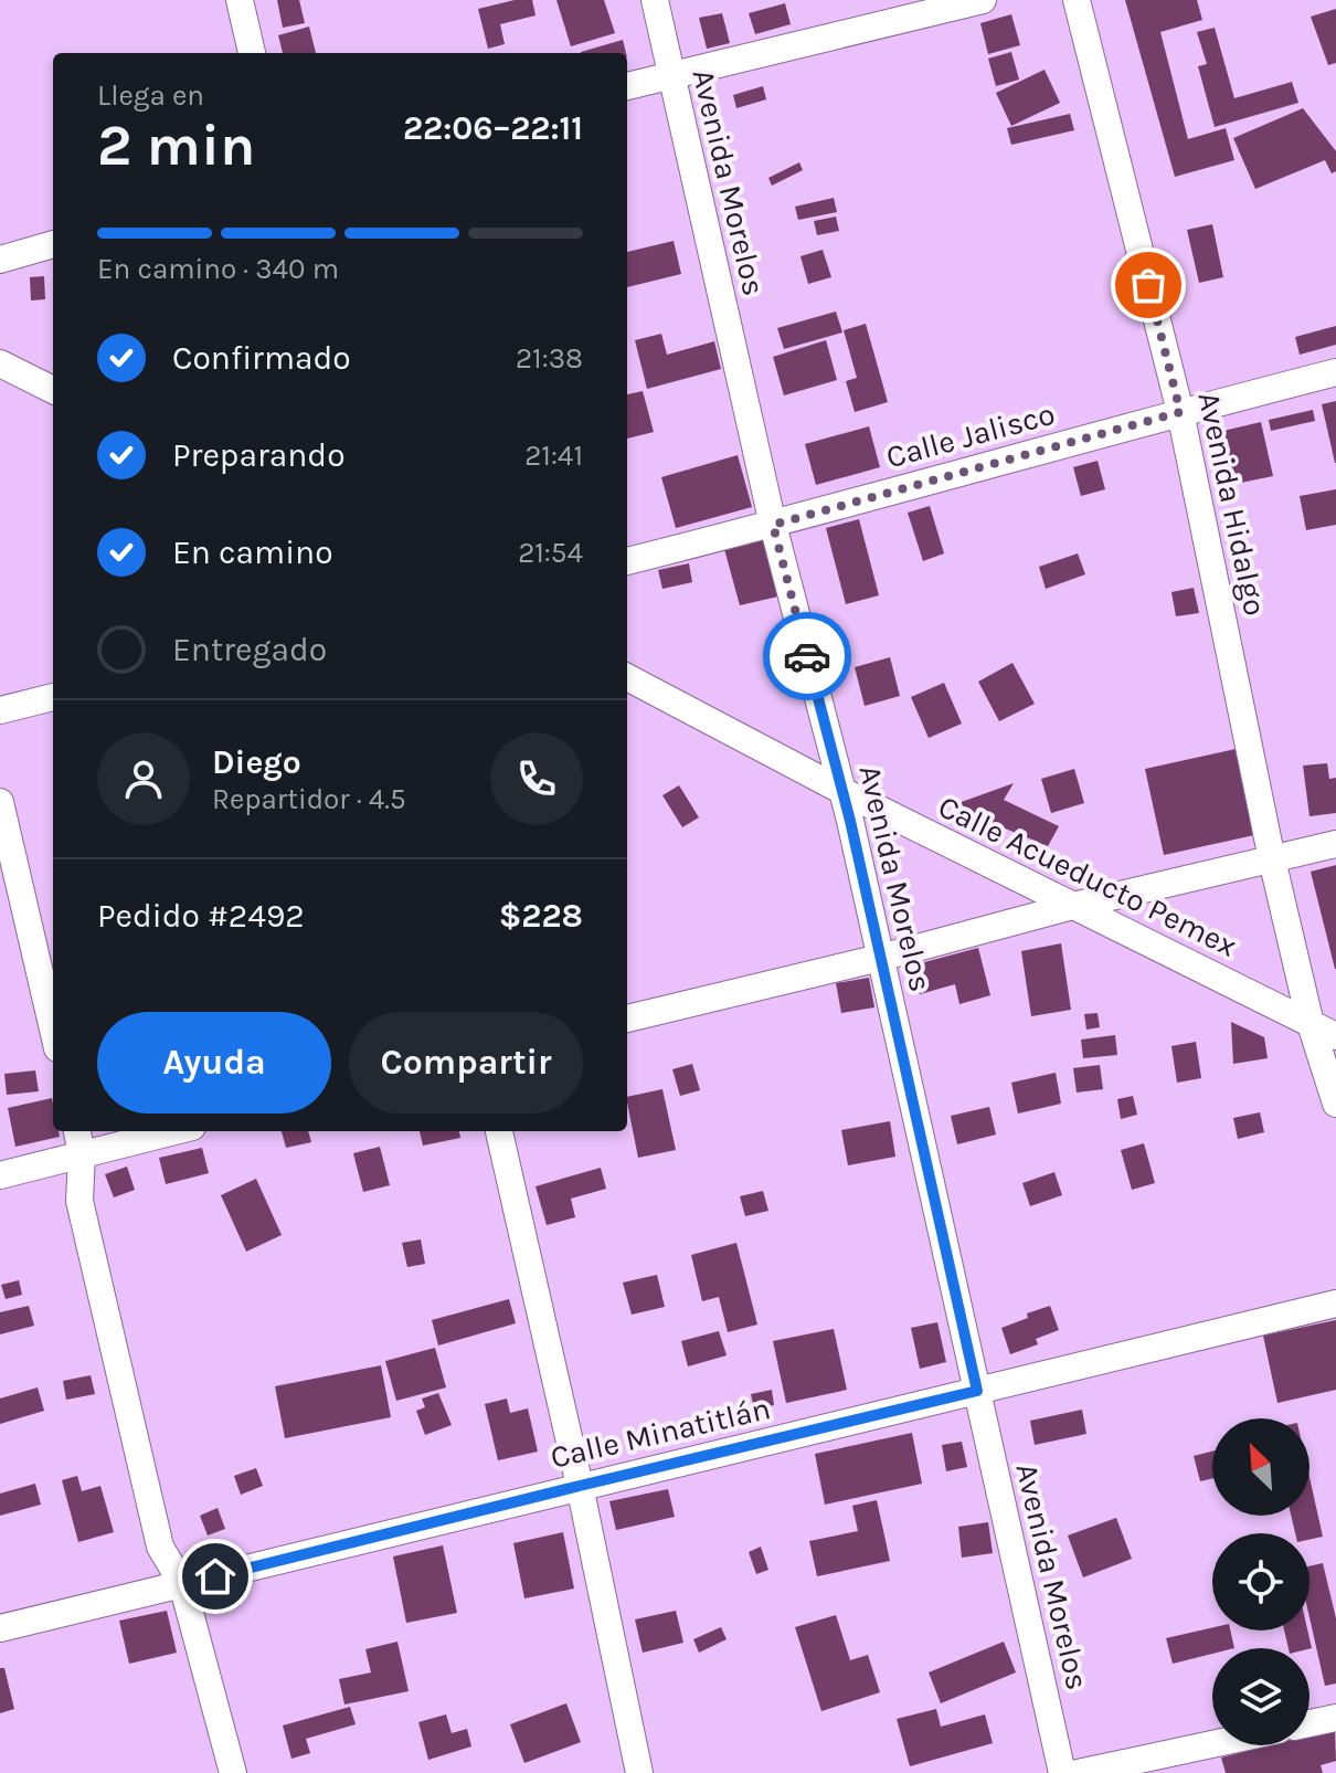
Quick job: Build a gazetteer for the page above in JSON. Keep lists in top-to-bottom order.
{
  "streets": {
    "street": [
      "Avenida Morelos",
      "Calle Jalisco",
      "Avenida Hidalgo",
      "Calle Acueducto Pemex",
      "Calle Minatitlán"
    ]
  },
  "crossings": [
    ["Avenida Morelos", "Calle Jalisco"],
    ["Avenida Morelos", "Calle Acueducto Pemex"],
    ["Avenida Morelos", "Calle Minatitlán"],
    ["Calle Jalisco", "Avenida Hidalgo"],
    ["Avenida Hidalgo", "Calle Acueducto Pemex"]
  ],
  "north": "top left",
  "page": {
    "heading": ["2 min", "Llega en", "22:06–22:11"],
    "panel": [
      "Diego",
      "Repartidor · 4.5",
      "Pedido #2492",
      "$228"
    ],
    "bar": "En camino · 340 m",
    "list": [
      ["Confirmado", "21:38"],
      ["Preparando", "21:41"],
      ["En camino", "21:54"],
      "Entregado"
    ],
    "buttons": ["Ayuda", "Compartir"]
  }
}
